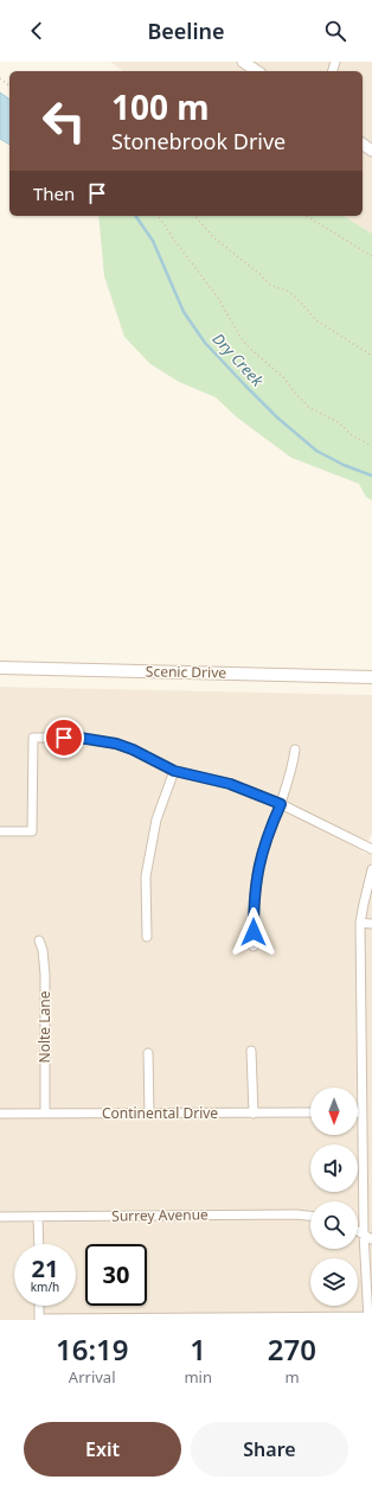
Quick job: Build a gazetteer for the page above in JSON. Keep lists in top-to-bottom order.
{
  "streets": {
    "main road": ["Scenic Drive"],
    "street": ["Nolte Lane", "Continental Drive", "Surrey Avenue"]
  },
  "crossings": [
    ["Nolte Lane", "Continental Drive"]
  ],
  "water": ["Dry Creek"],
  "north": "bottom",
  "page": {
    "header": "Beeline",
    "turn": ["100 m", "Stonebrook Drive"],
    "then": "Then",
    "speed": "21 km/h",
    "limit": "30",
    "eta": [
      "16:19",
      "Arrival",
      "1",
      "min",
      "270",
      "m"
    ],
    "buttons": ["Exit", "Share"]
  }
}
